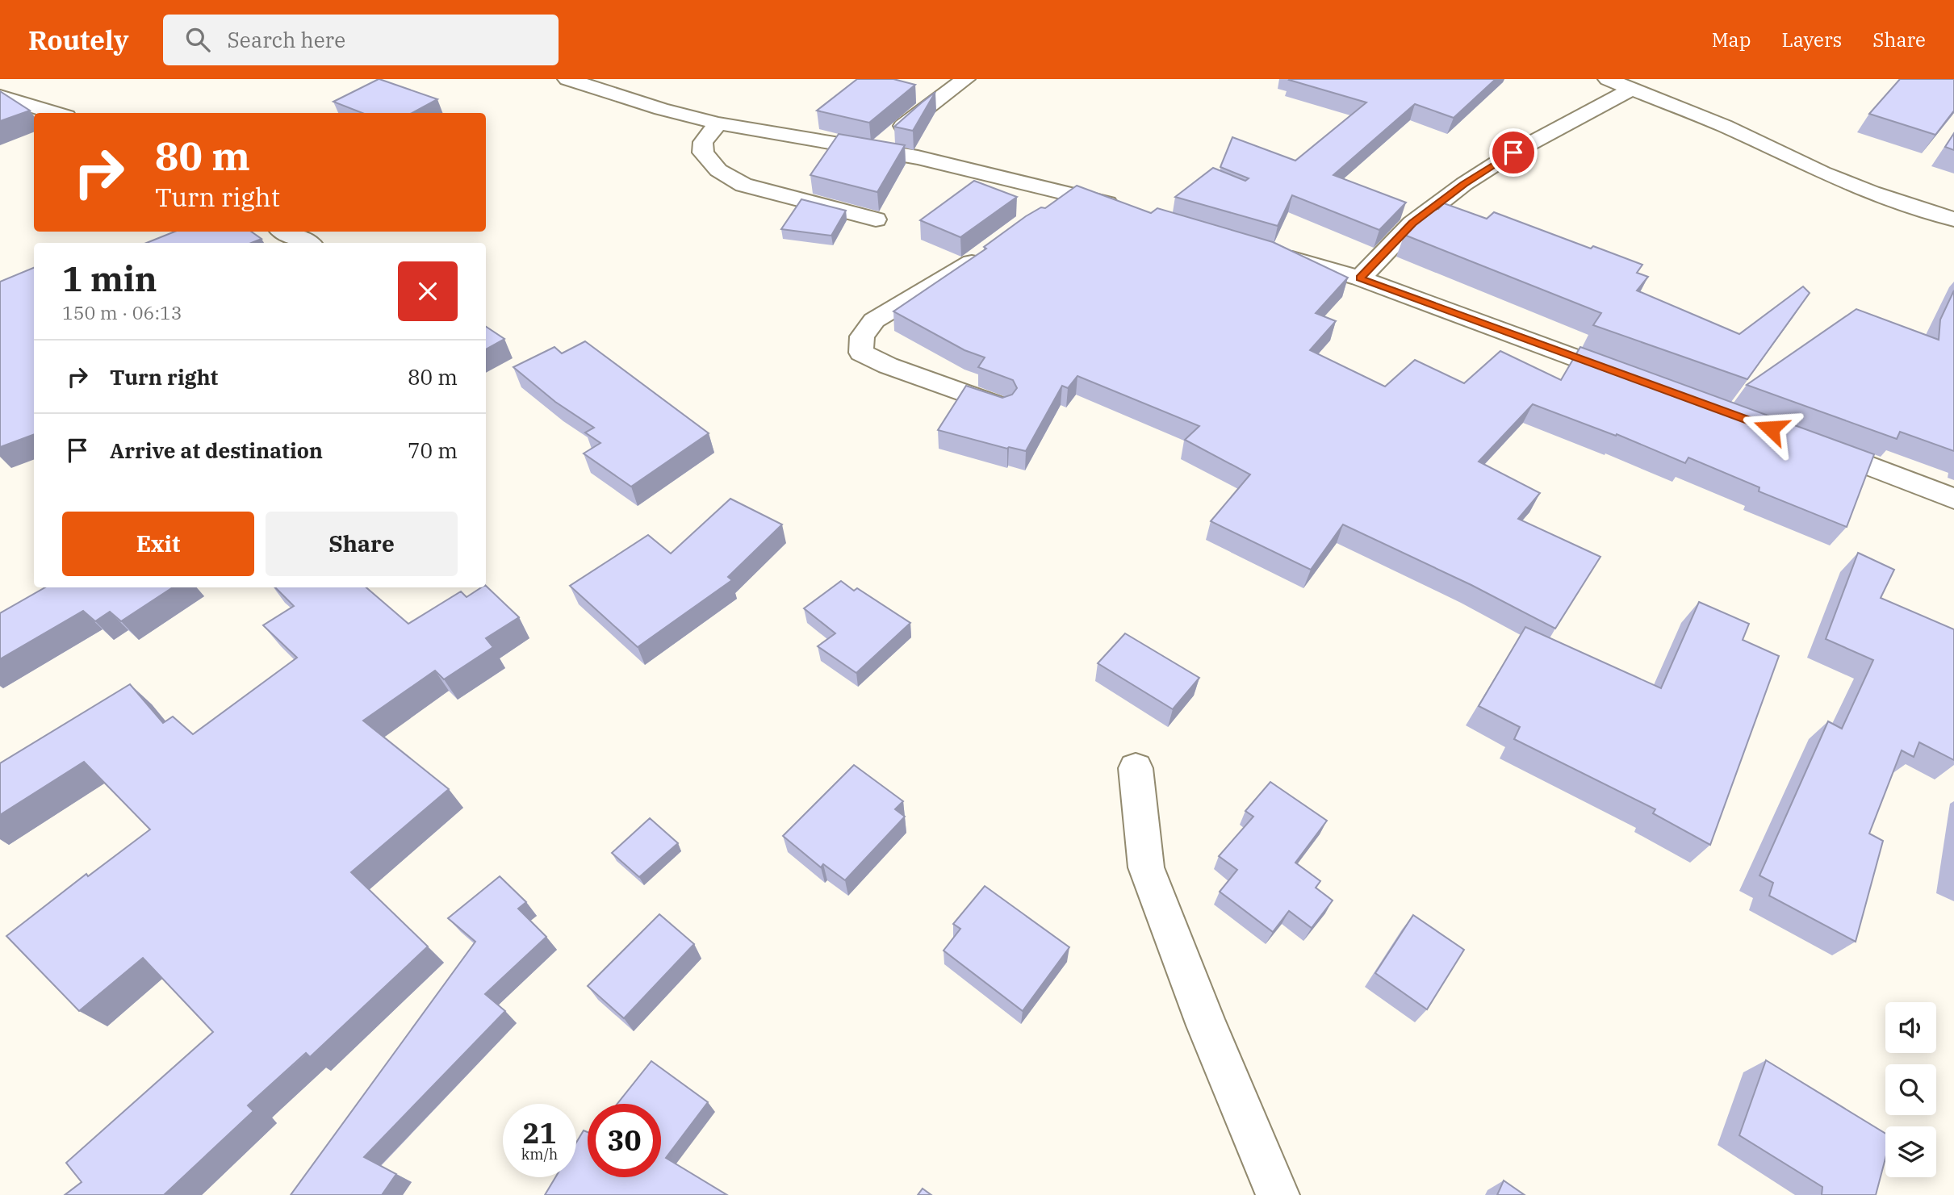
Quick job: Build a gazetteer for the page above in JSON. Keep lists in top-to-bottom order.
{
  "page": {
    "header": "Routely",
    "search": "Search here",
    "nav": ["Map", "Layers", "Share"],
    "turn": ["80 m", "Turn right"],
    "heading": ["1 min", "150 m · 06:13"],
    "list": [
      {
        "name": "Turn right",
        "value": "80 m"
      },
      {
        "name": "Arrive at destination",
        "value": "70 m"
      }
    ],
    "buttons": ["Exit", "Share"],
    "speed": "21 km/h",
    "limit": "30"
  }
}
